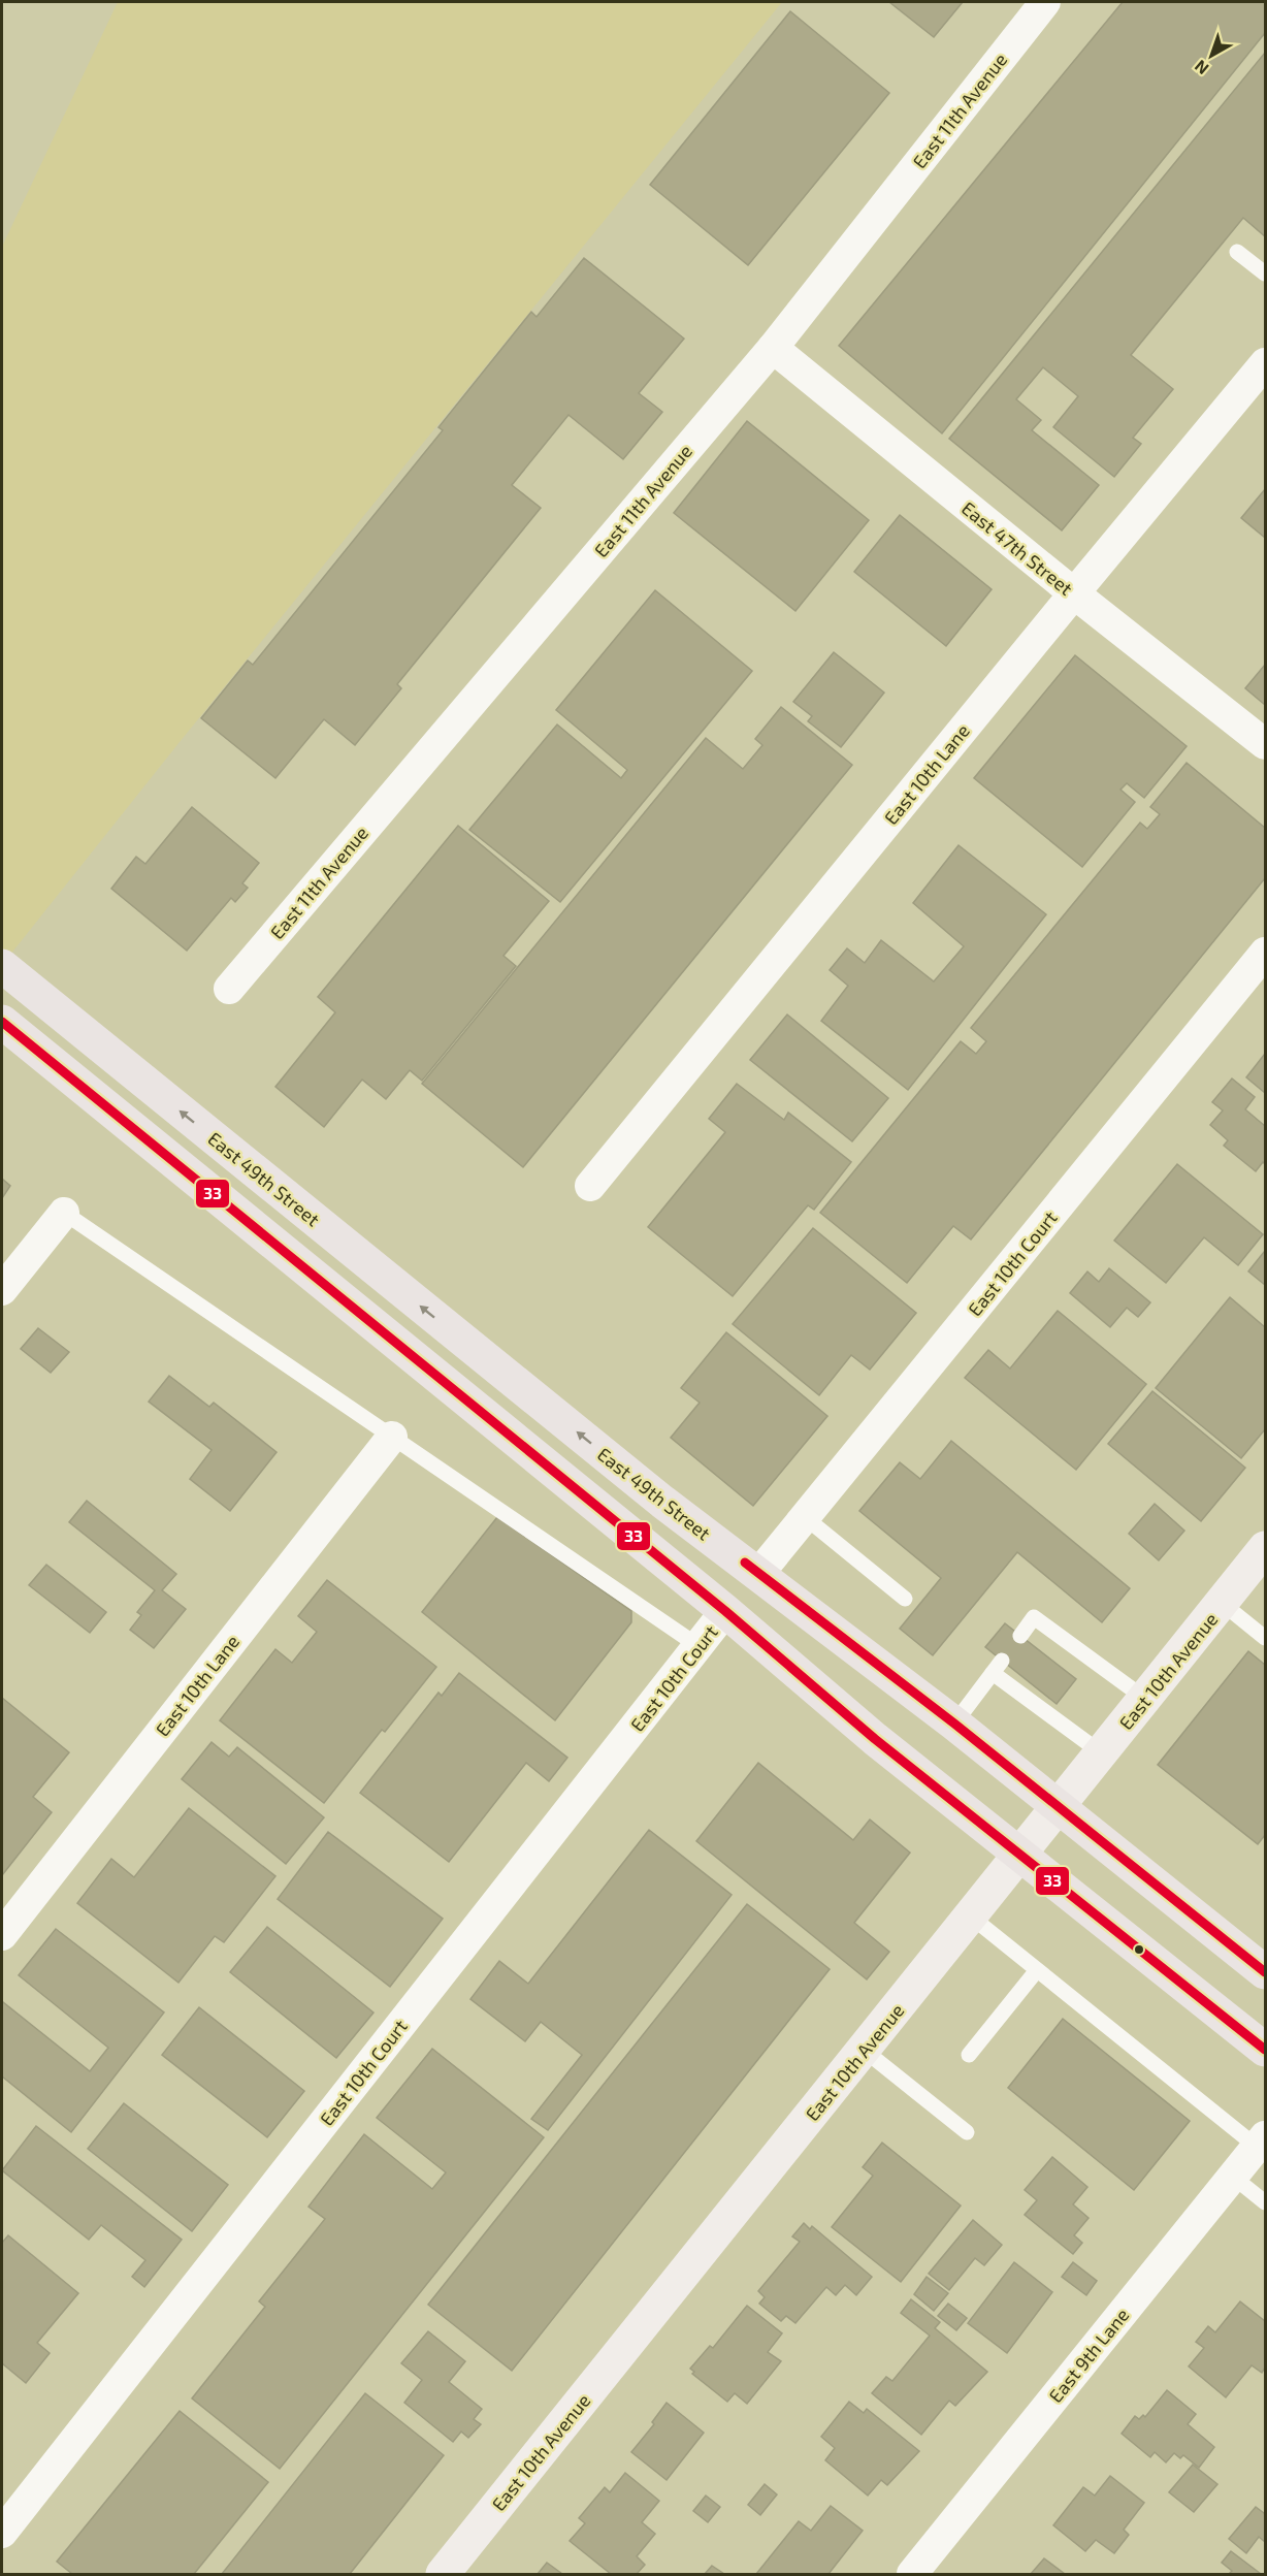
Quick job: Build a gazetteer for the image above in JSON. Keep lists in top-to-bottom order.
{
  "streets": {
    "main road": ["East 49th Street"],
    "street": [
      "East 11th Avenue",
      "East 47th Street",
      "East 10th Lane",
      "East 10th Court",
      "East 10th Avenue",
      "East 9th Lane"
    ]
  },
  "crossings": [
    ["East 11th Avenue", "East 47th Street"],
    ["East 47th Street", "East 10th Lane"],
    ["East 49th Street", "East 10th Court"],
    ["East 49th Street", "East 10th Avenue"]
  ],
  "lines": ["transit line 33"],
  "north": "bottom left"
}
